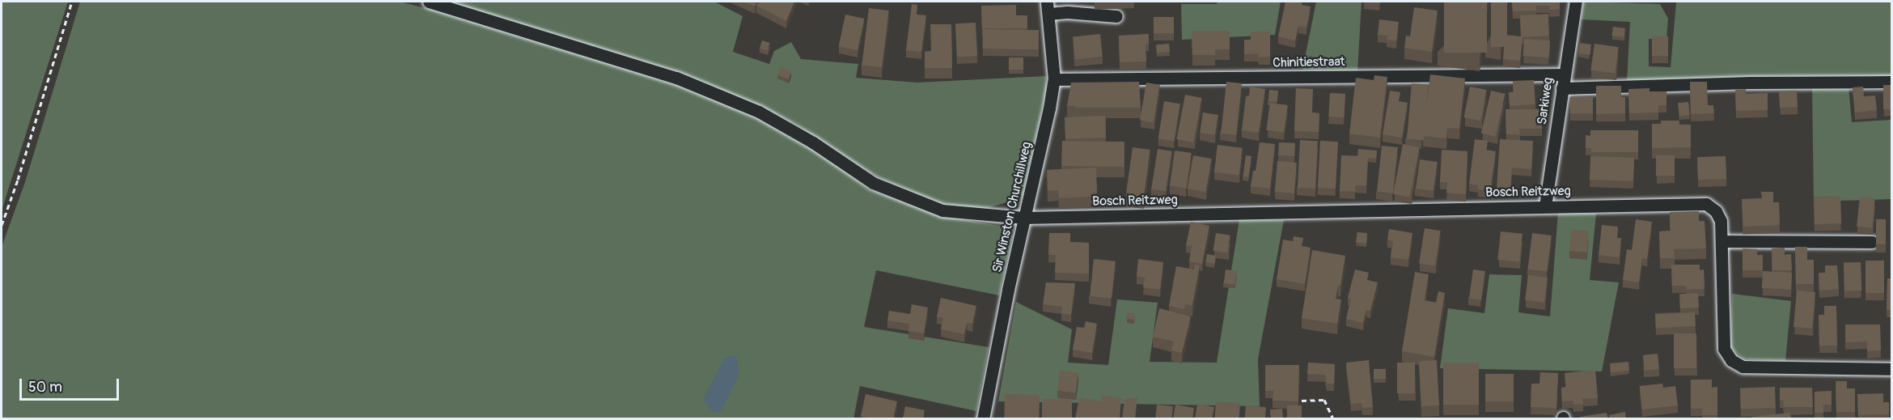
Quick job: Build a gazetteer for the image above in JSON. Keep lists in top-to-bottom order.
{
  "streets": {
    "street": [
      "Chinitiestraat",
      "Sarkiweg",
      "Bosch Reitzweg",
      "Sir Winston Churchillweg"
    ]
  },
  "crossings": [
    ["Chinitiestraat", "Sarkiweg"],
    ["Chinitiestraat", "Sir Winston Churchillweg"],
    ["Sarkiweg", "Bosch Reitzweg"],
    ["Bosch Reitzweg", "Sir Winston Churchillweg"]
  ],
  "scale_bar": "50 m"
}
